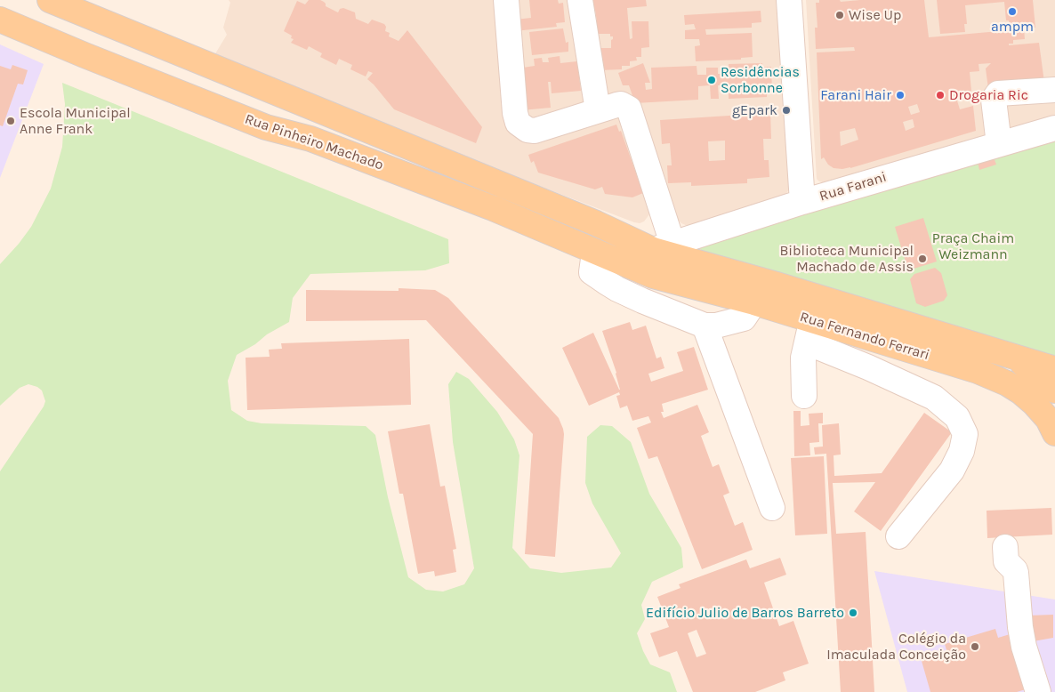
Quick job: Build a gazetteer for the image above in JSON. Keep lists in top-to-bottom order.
{
  "streets": {
    "main road": ["Rua Pinheiro Machado", "Rua Fernando Ferrari"],
    "street": ["Rua Farani"]
  },
  "crossings": [
    ["Rua Pinheiro Machado", "Rua Farani"],
    ["Rua Pinheiro Machado", "Rua Fernando Ferrari"],
    ["Rua Farani", "Rua Fernando Ferrari"]
  ],
  "parks": ["Praça Chaim Weizmann"],
  "places": [
    "ampm",
    "Wise Up",
    "Residências Sorbonne",
    "Farani Hair",
    "Drogaria Ric",
    "gEpark",
    "Escola Municipal Anne Frank",
    "Biblioteca Municipal Machado de Assis",
    "Edifício Julio de Barros Barreto",
    "Colégio da Imaculada Conceição"
  ]
}
